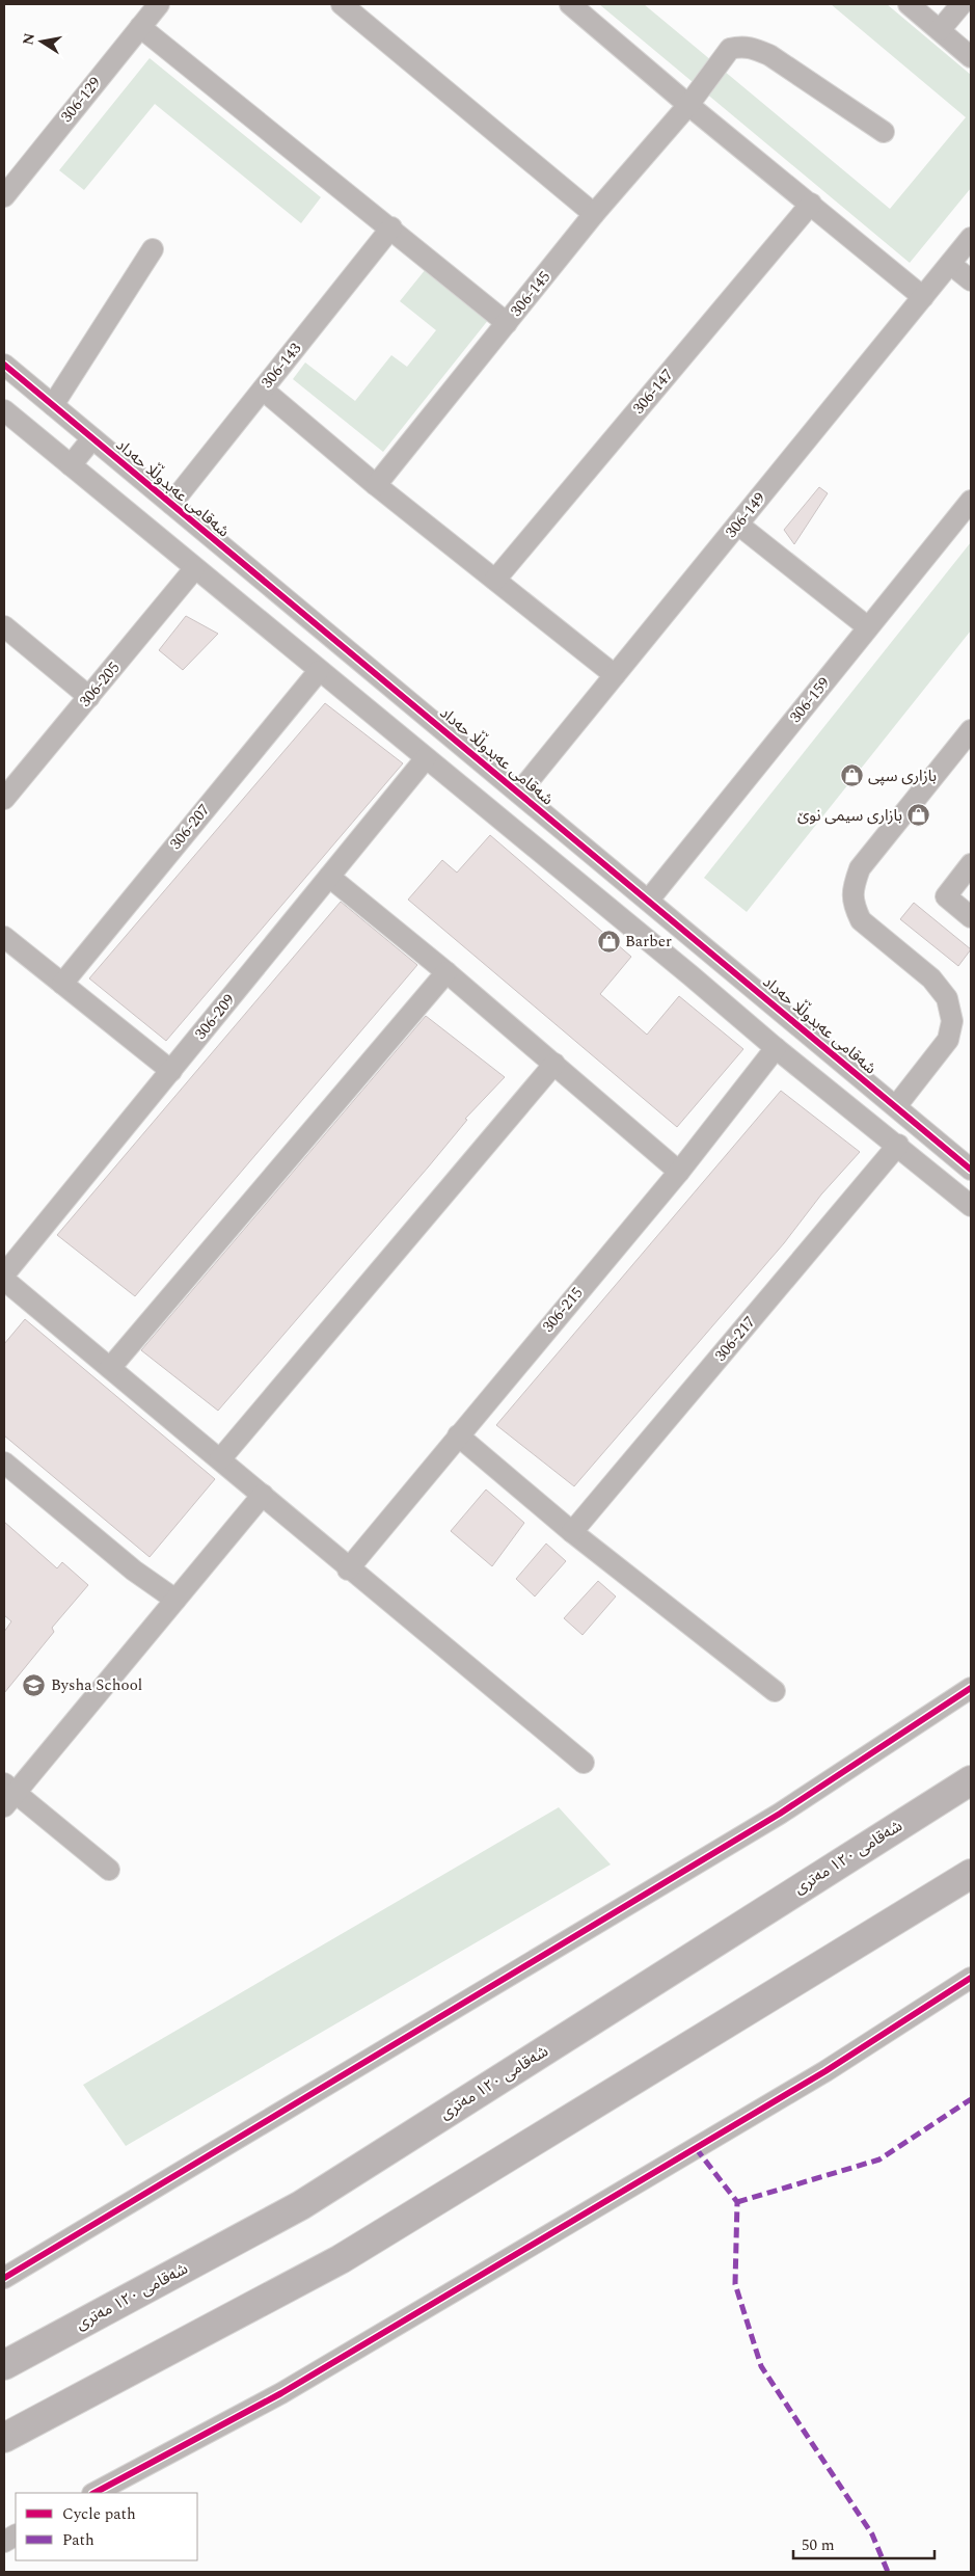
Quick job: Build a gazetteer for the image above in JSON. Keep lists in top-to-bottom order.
{
  "streets": {
    "highway": ["شەقامی ١٢٠ مەتری"],
    "street": [
      "306-129",
      "306-145",
      "306-143",
      "306-147",
      "شەقامی عەبدوڵڵا حەداد",
      "306-149",
      "306-205",
      "306-159",
      "306-207",
      "306-209",
      "306-215",
      "306-217"
    ]
  },
  "crossings": [
    ["306-143", "شەقامی عەبدوڵڵا حەداد"],
    ["شەقامی عەبدوڵڵا حەداد", "306-149"],
    ["شەقامی عەبدوڵڵا حەداد", "306-159"]
  ],
  "places": {
    "shop": ["بازاری سپی", "بازاری سیمی نوێ", "Barber"],
    "school or university": ["Bysha School"]
  },
  "legend": ["Cycle path", "Path"],
  "scale_bar": "50 m",
  "north": "left"
}
